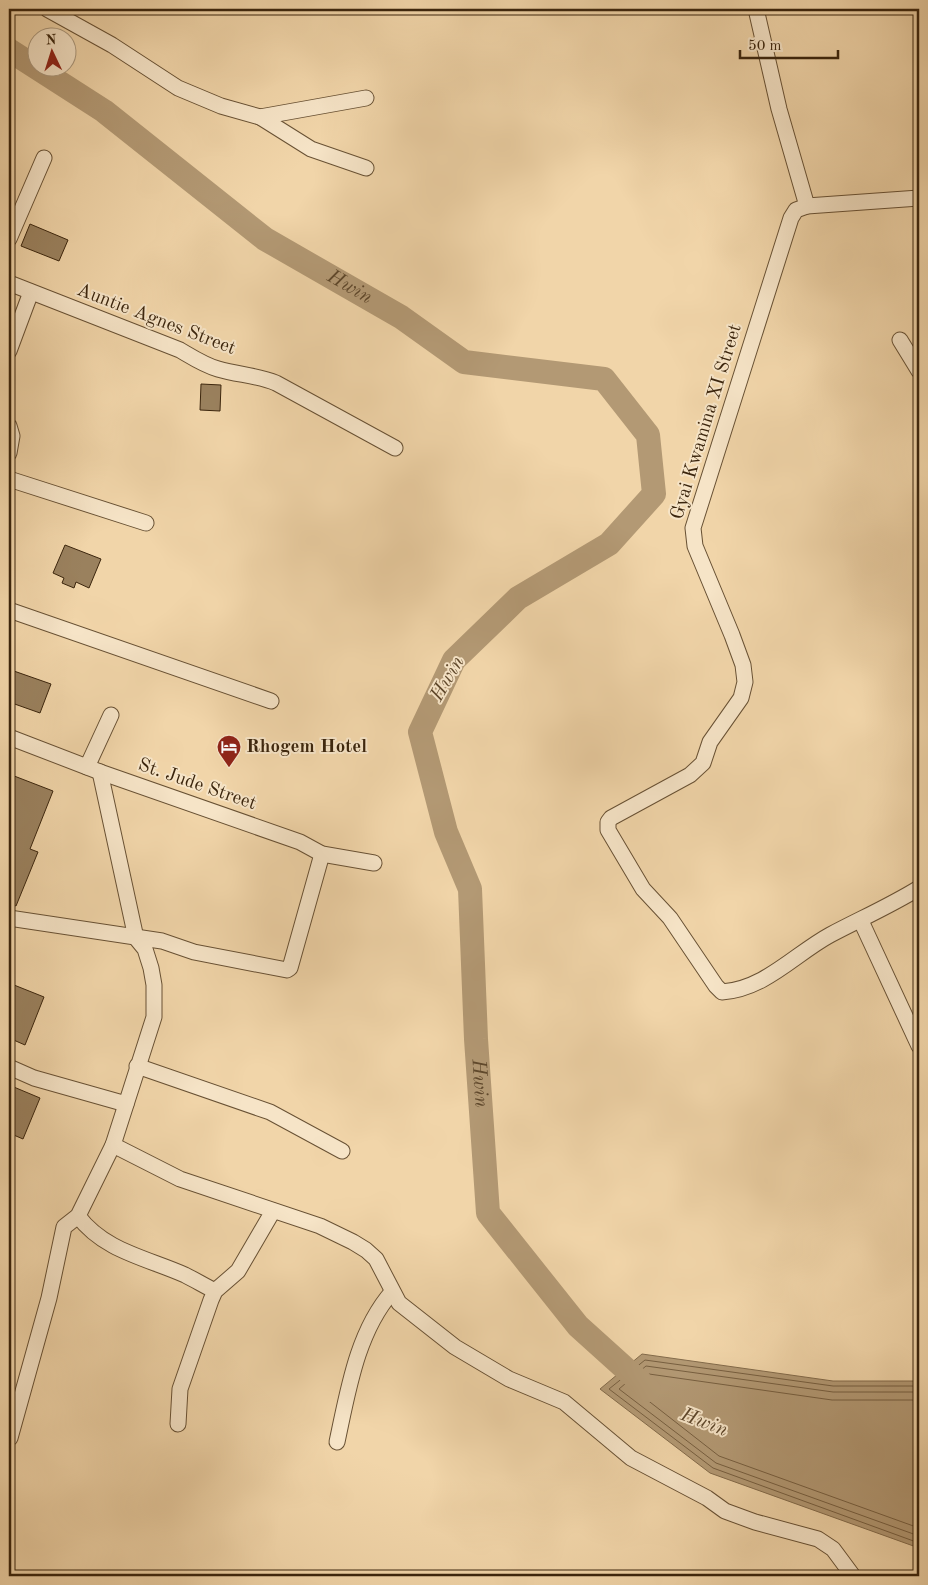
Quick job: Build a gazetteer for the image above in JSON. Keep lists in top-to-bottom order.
{
  "streets": {
    "street": ["Auntie Agnes Street", "Gyai Kwamina XI Street", "St. Jude Street"]
  },
  "water": ["Hwin"],
  "places": {
    "hotel": ["Rhogem Hotel"]
  },
  "scale_bar": "50 m",
  "north": "top"
}
